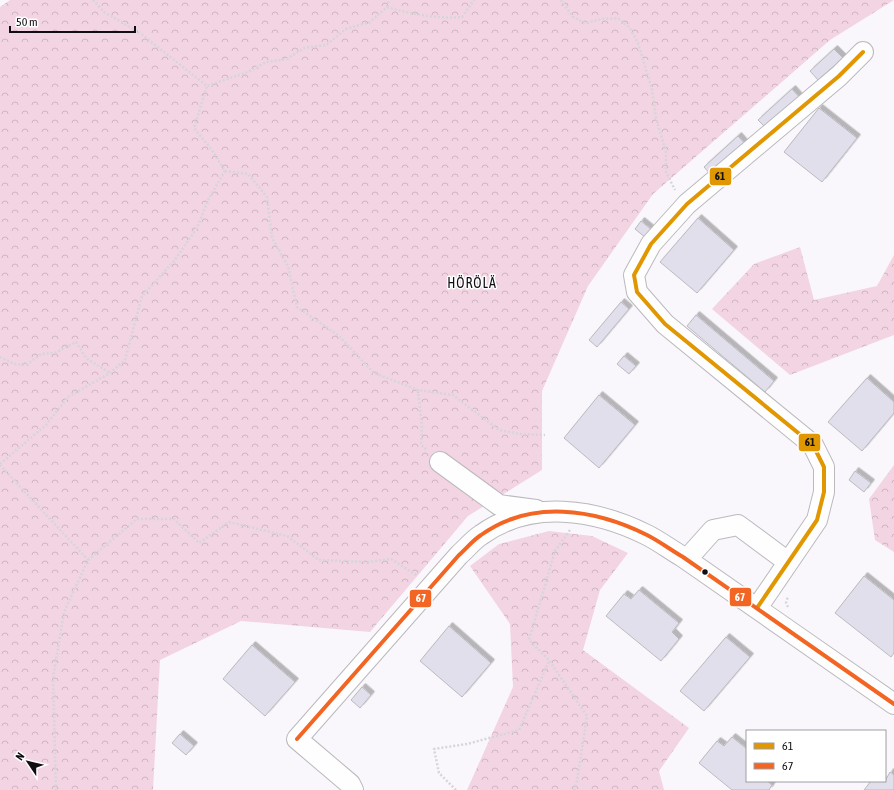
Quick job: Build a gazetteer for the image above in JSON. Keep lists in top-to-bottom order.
{
  "districts": ["HÖRÖLÄ"],
  "lines": ["transit line 61", "transit line 67"],
  "legend": ["61", "67"],
  "scale_bar": "50 m",
  "north": "top left"
}
